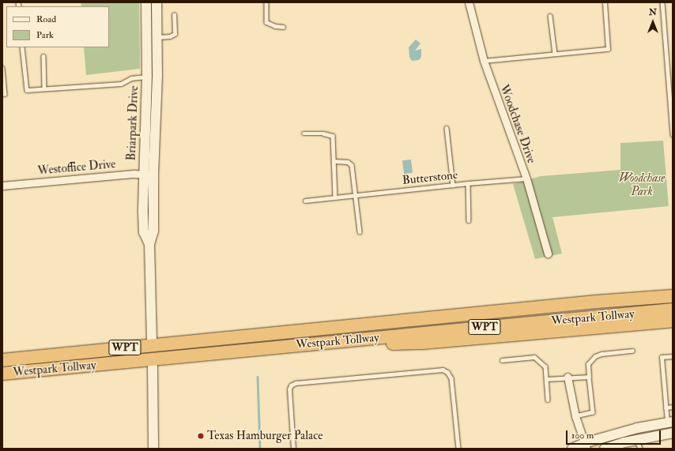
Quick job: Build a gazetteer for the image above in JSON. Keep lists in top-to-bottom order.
{
  "streets": {
    "highway": ["Westpark Tollway", "WPT"],
    "street": ["Briarpark Drive", "Woodchase Drive", "Westoffice Drive"],
    "lane": ["Butterstone"]
  },
  "crossings": [
    ["Briarpark Drive", "Westoffice Drive"],
    ["Woodchase Drive", "Butterstone"]
  ],
  "parks": ["Woodchase Park"],
  "places": ["Texas Hamburger Palace"],
  "legend": ["Road", "Park"],
  "scale_bar": "100 m",
  "north": "top"
}
